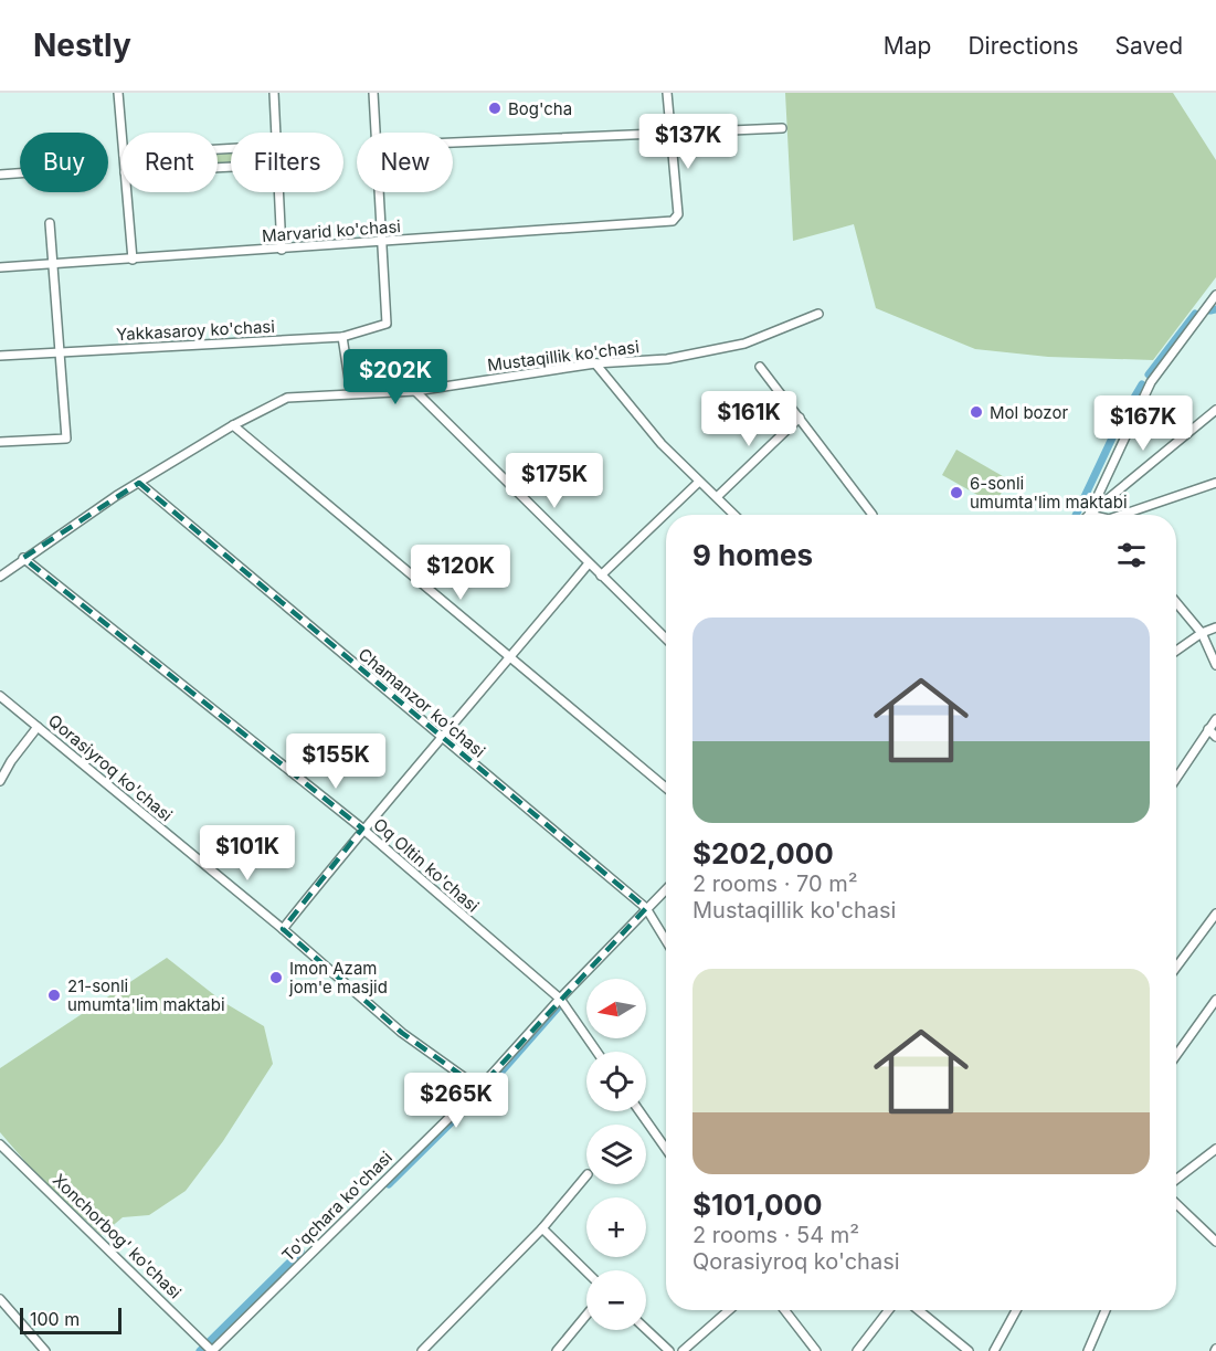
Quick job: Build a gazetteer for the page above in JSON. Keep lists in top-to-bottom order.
{
  "streets": {
    "street": [
      "Marvarid ko'chasi",
      "Yakkasaroy ko'chasi",
      "Mustaqillik ko'chasi",
      "Chamanzor ko'chasi",
      "Qorasiyroq ko'chasi",
      "Oq Oltin ko'chasi",
      "To'qchara ko'chasi",
      "Xonchorbog' ko'chasi"
    ]
  },
  "crossings": [
    ["Marvarid ko'chasi", "Yakkasaroy ko'chasi"],
    ["Mustaqillik ko'chasi", "Chamanzor ko'chasi"],
    ["Mustaqillik ko'chasi", "Oq Oltin ko'chasi"],
    ["Chamanzor ko'chasi", "To'qchara ko'chasi"],
    ["Qorasiyroq ko'chasi", "To'qchara ko'chasi"],
    ["Oq Oltin ko'chasi", "To'qchara ko'chasi"],
    ["To'qchara ko'chasi", "Xonchorbog' ko'chasi"]
  ],
  "places": [
    "Bog'cha",
    "Mol bozor",
    "6-sonli umumta'lim maktabi",
    "Imon Azam jom'e masjid",
    "21-sonli umumta'lim maktabi"
  ],
  "scale_bar": "100 m",
  "north": "left",
  "page": {
    "header": "Nestly",
    "nav": ["Map", "Directions", "Saved"],
    "price": [
      "$137K",
      "$202K",
      "$161K",
      "$167K",
      "$175K",
      "$120K",
      "$155K",
      "$101K",
      "$265K"
    ],
    "chip": [
      "Buy",
      "Rent",
      "Filters",
      "New"
    ],
    "heading": "9 homes",
    "list": [
      {
        "name": "$202,000",
        "note": "2 rooms · 70 m² · Mustaqillik ko'chasi"
      },
      {
        "name": "$101,000",
        "note": "2 rooms · 54 m² · Qorasiyroq ko'chasi"
      }
    ],
    "map_buttons": ["+", "−"],
    "scale": "100 m"
  }
}
